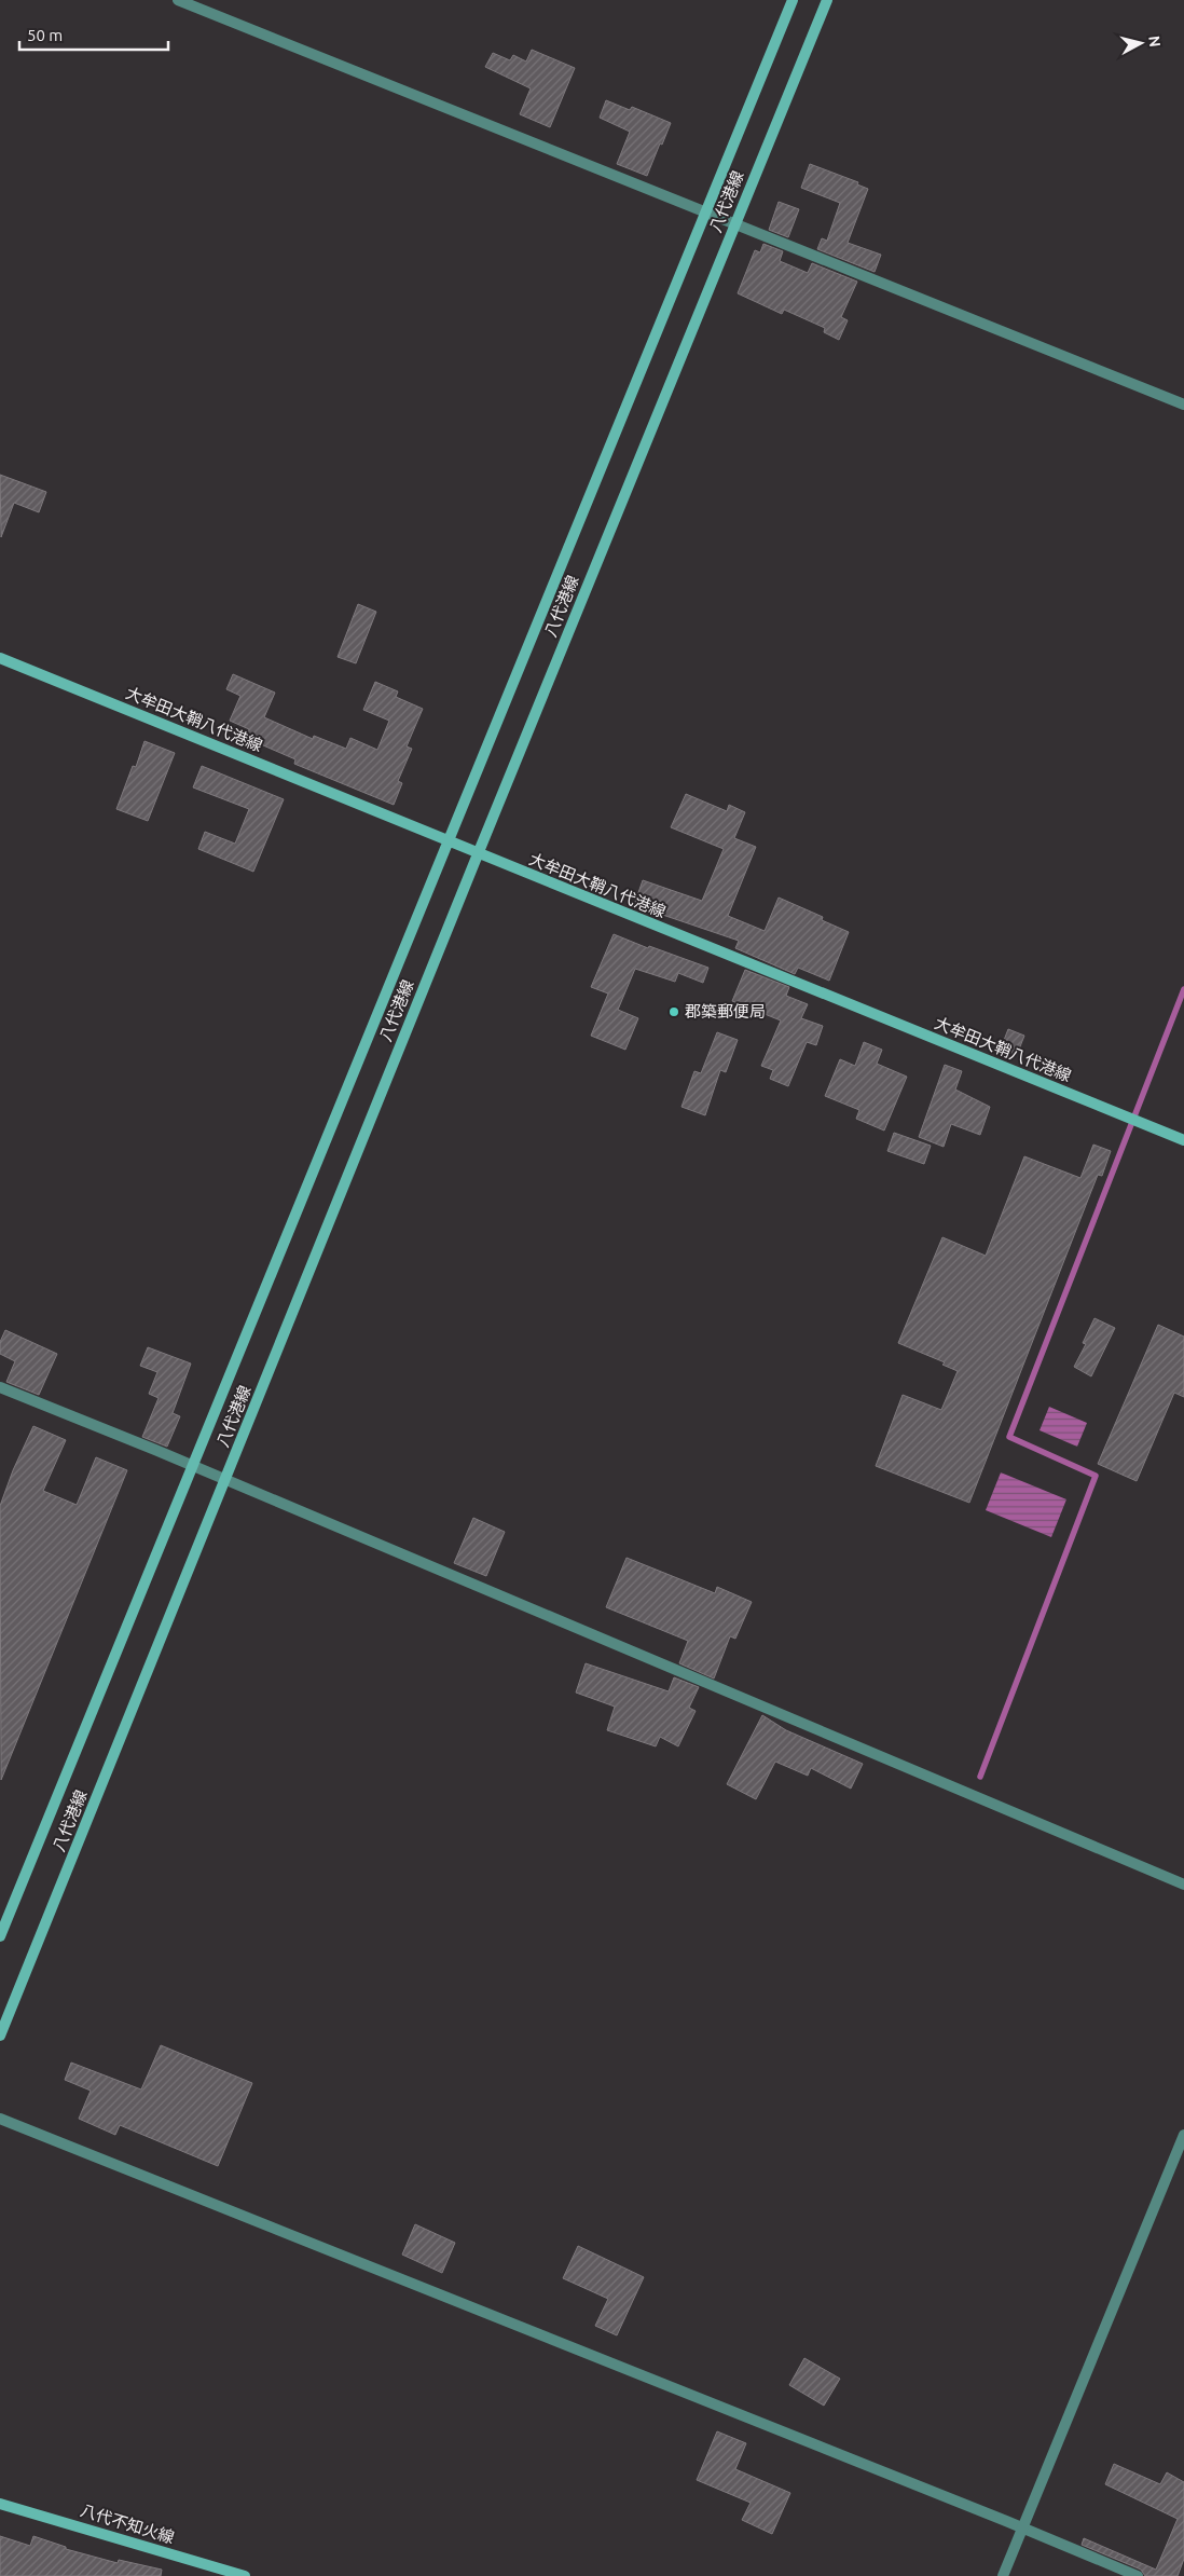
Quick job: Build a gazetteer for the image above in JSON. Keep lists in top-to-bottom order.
{
  "streets": {
    "main road": ["八代港線", "大牟田大鞘八代港線", "八代不知火線"]
  },
  "crossings": [
    ["八代港線", "大牟田大鞘八代港線"]
  ],
  "places": ["郡築郵便局"],
  "scale_bar": "50 m",
  "north": "right"
}
